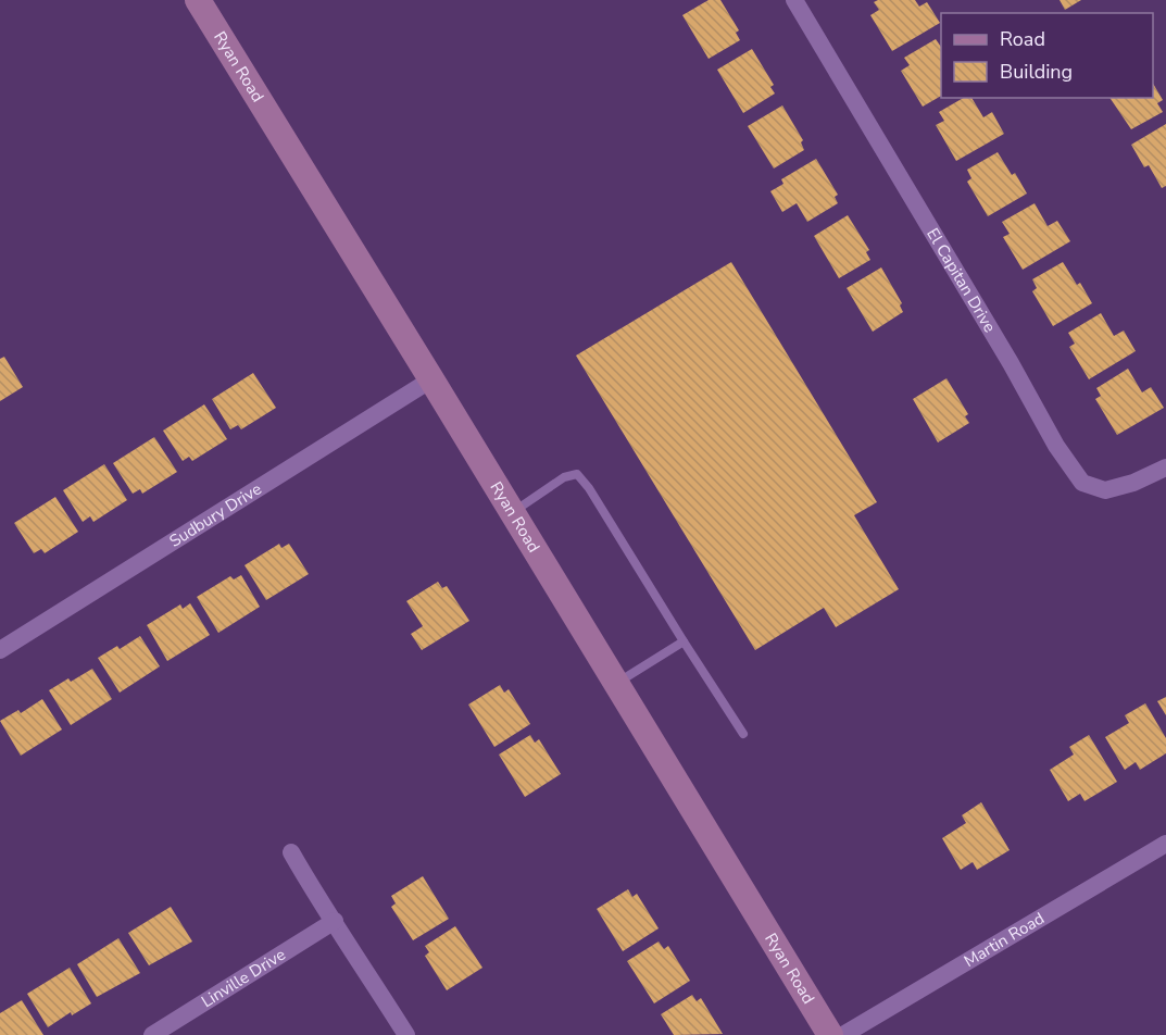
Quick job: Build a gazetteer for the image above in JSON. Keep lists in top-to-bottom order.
{
  "streets": {
    "main road": ["Ryan Road"],
    "street": [
      "El Capitan Drive",
      "Sudbury Drive",
      "Martin Road",
      "Linville Drive"
    ]
  },
  "crossings": [
    ["Ryan Road", "Sudbury Drive"]
  ],
  "legend": ["Road", "Building"]
}
